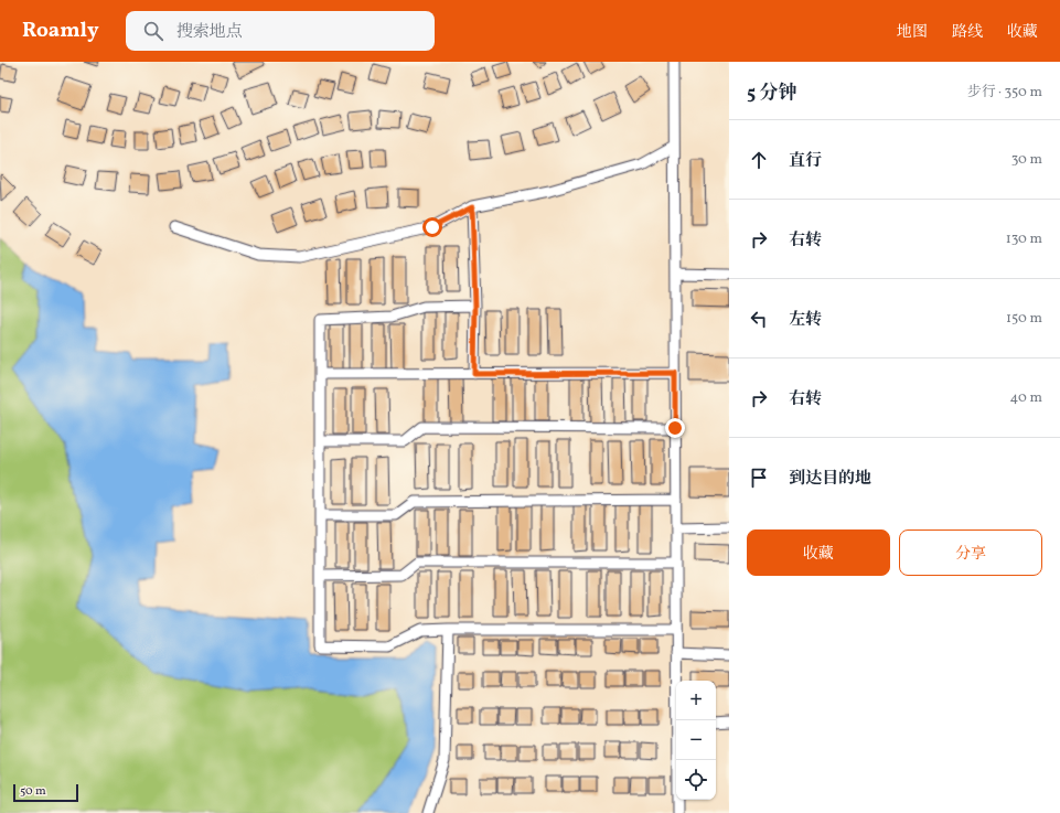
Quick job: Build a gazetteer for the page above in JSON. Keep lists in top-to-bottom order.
{
  "scale_bar": "50 m",
  "page": {
    "header": "Roamly",
    "search": "搜索地点",
    "nav": ["地图", "路线", "收藏"],
    "heading": ["5 分钟", "步行 · 350 m"],
    "list": [
      ["直行", "30 m"],
      ["右转", "130 m"],
      ["左转", "150 m"],
      ["右转", "40 m"],
      "到达目的地"
    ],
    "buttons": ["收藏", "分享"],
    "map_buttons": ["+", "−"],
    "scale": "50 m"
  }
}
